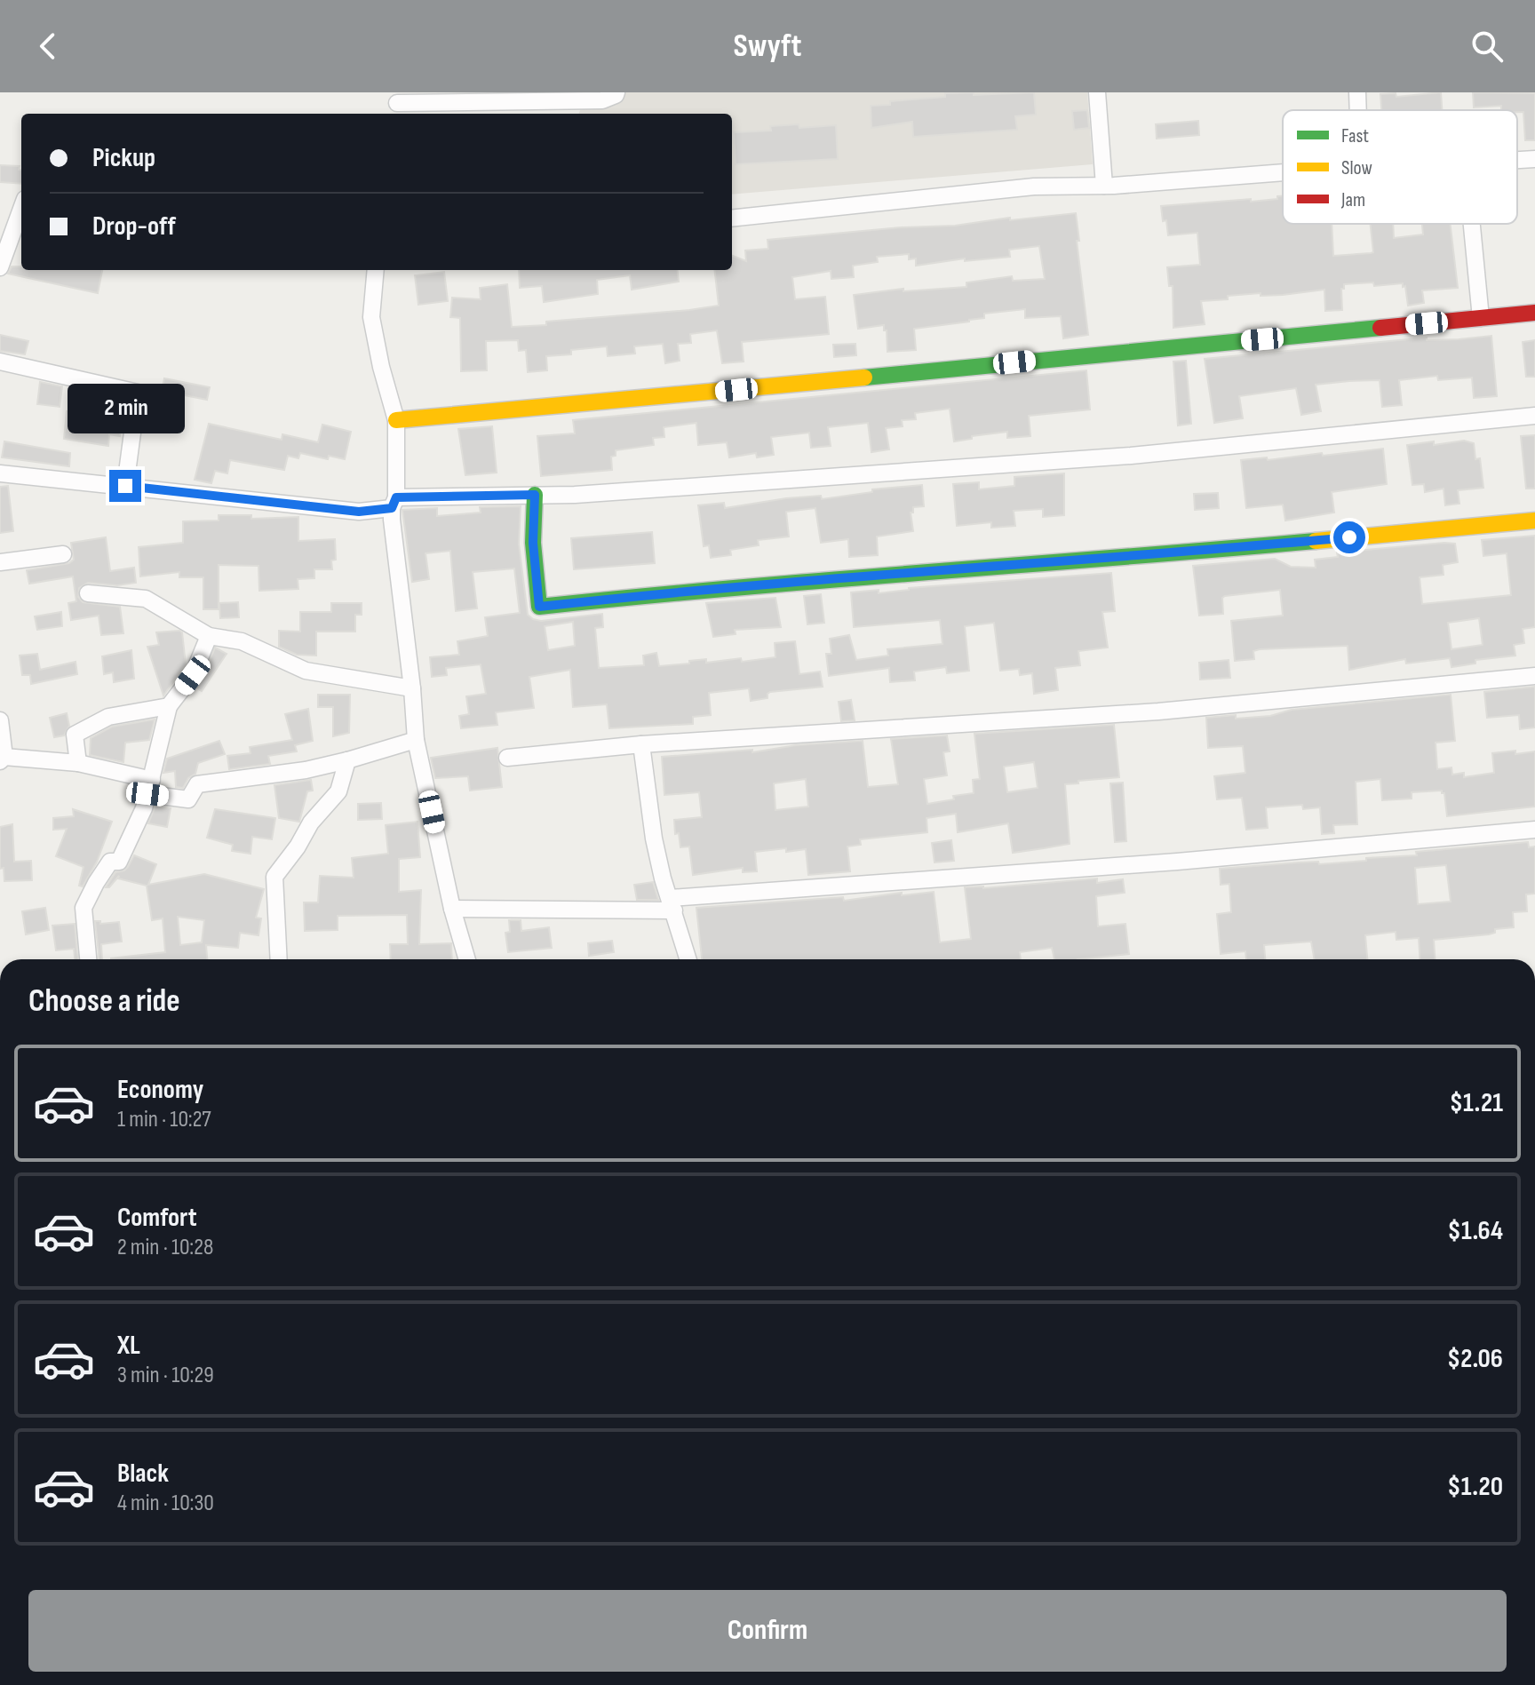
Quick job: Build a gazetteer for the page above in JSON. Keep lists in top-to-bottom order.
{
  "legend": ["Fast", "Slow", "Jam"],
  "page": {
    "header": "Swyft",
    "banner": ["Pickup", "Drop-off"],
    "bubble": "2 min",
    "heading": "Choose a ride",
    "list": [
      {
        "name": "Economy",
        "note": "1 min · 10:27",
        "value": "$1.21"
      },
      {
        "name": "Comfort",
        "note": "2 min · 10:28",
        "value": "$1.64"
      },
      {
        "name": "XL",
        "note": "3 min · 10:29",
        "value": "$2.06"
      },
      {
        "name": "Black",
        "note": "4 min · 10:30",
        "value": "$1.20"
      }
    ],
    "buttons": "Confirm"
  }
}
